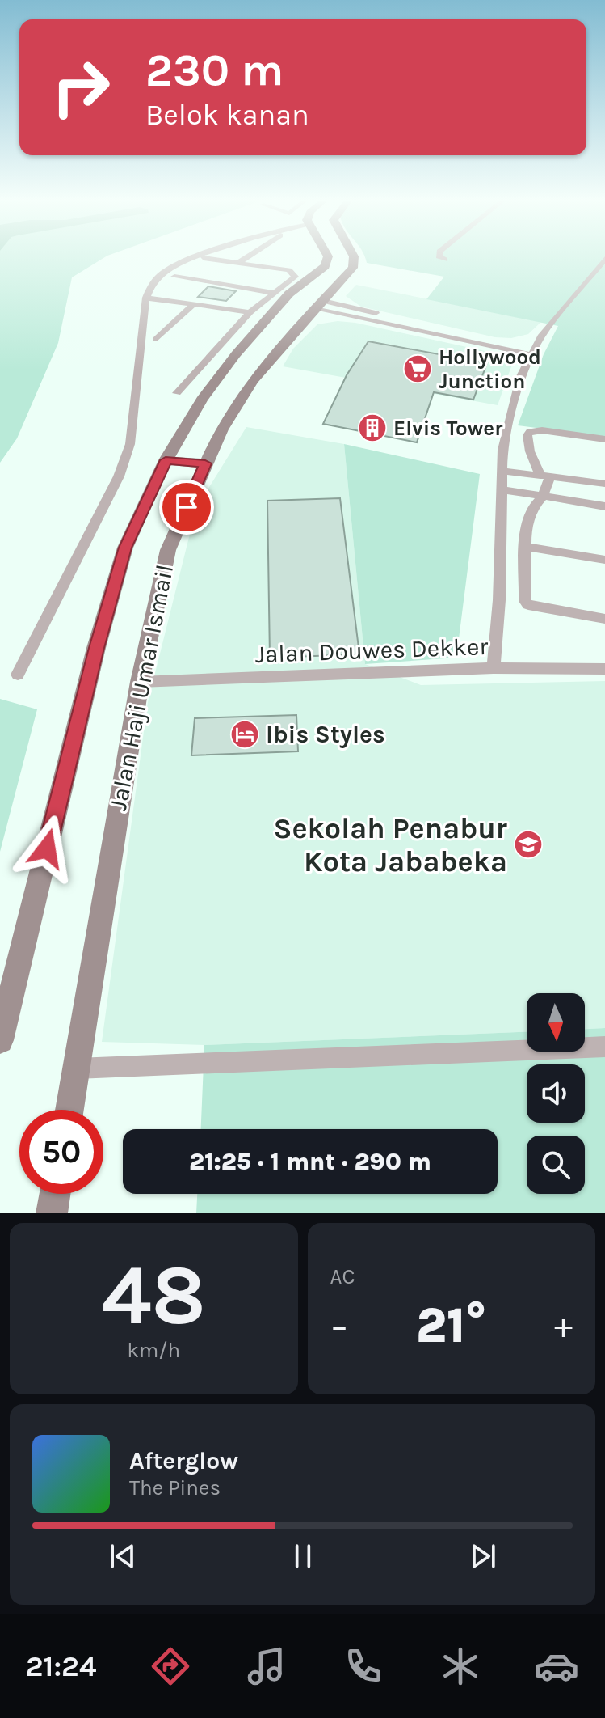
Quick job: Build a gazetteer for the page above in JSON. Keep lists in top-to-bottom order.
{
  "streets": {
    "main road": ["Jalan Haji Umar Ismail"],
    "street": ["Jalan Douwes Dekker"]
  },
  "crossings": [
    ["Jalan Douwes Dekker", "Jalan Haji Umar Ismail"]
  ],
  "places": {
    "supermarket": ["Hollywood Junction"],
    "building": ["Elvis Tower"],
    "hotel": ["Ibis Styles"],
    "school or university": ["Sekolah Penabur Kota Jababeka"]
  },
  "north": "bottom",
  "page": {
    "turn": ["230 m", "Belok kanan"],
    "limit": "50",
    "trip": "21:25 · 1 mnt · 290 m",
    "tile": [
      ["48", "km/h"],
      "AC"
    ],
    "heat": ["−", "21°", "+"],
    "song": ["Afterglow", "The Pines"],
    "tabs": "21:24"
  }
}
